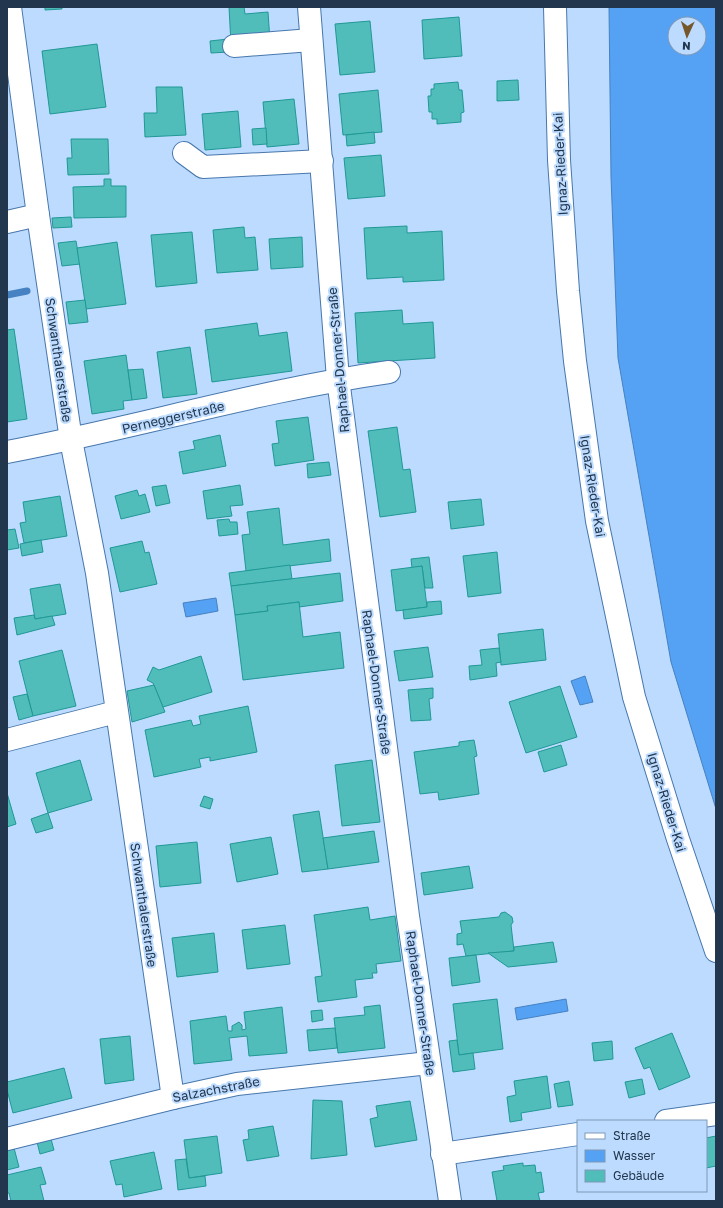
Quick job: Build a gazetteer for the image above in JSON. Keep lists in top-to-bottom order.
{
  "streets": {
    "street": [
      "Ignaz-Rieder-Kai",
      "Schwanthalerstraße",
      "Raphael-Donner-Straße",
      "Perneggerstraße",
      "Salzachstraße"
    ]
  },
  "crossings": [
    ["Schwanthalerstraße", "Perneggerstraße"],
    ["Schwanthalerstraße", "Salzachstraße"],
    ["Raphael-Donner-Straße", "Perneggerstraße"],
    ["Raphael-Donner-Straße", "Salzachstraße"]
  ],
  "legend": ["Straße", "Wasser", "Gebäude"],
  "north": "bottom"
}
